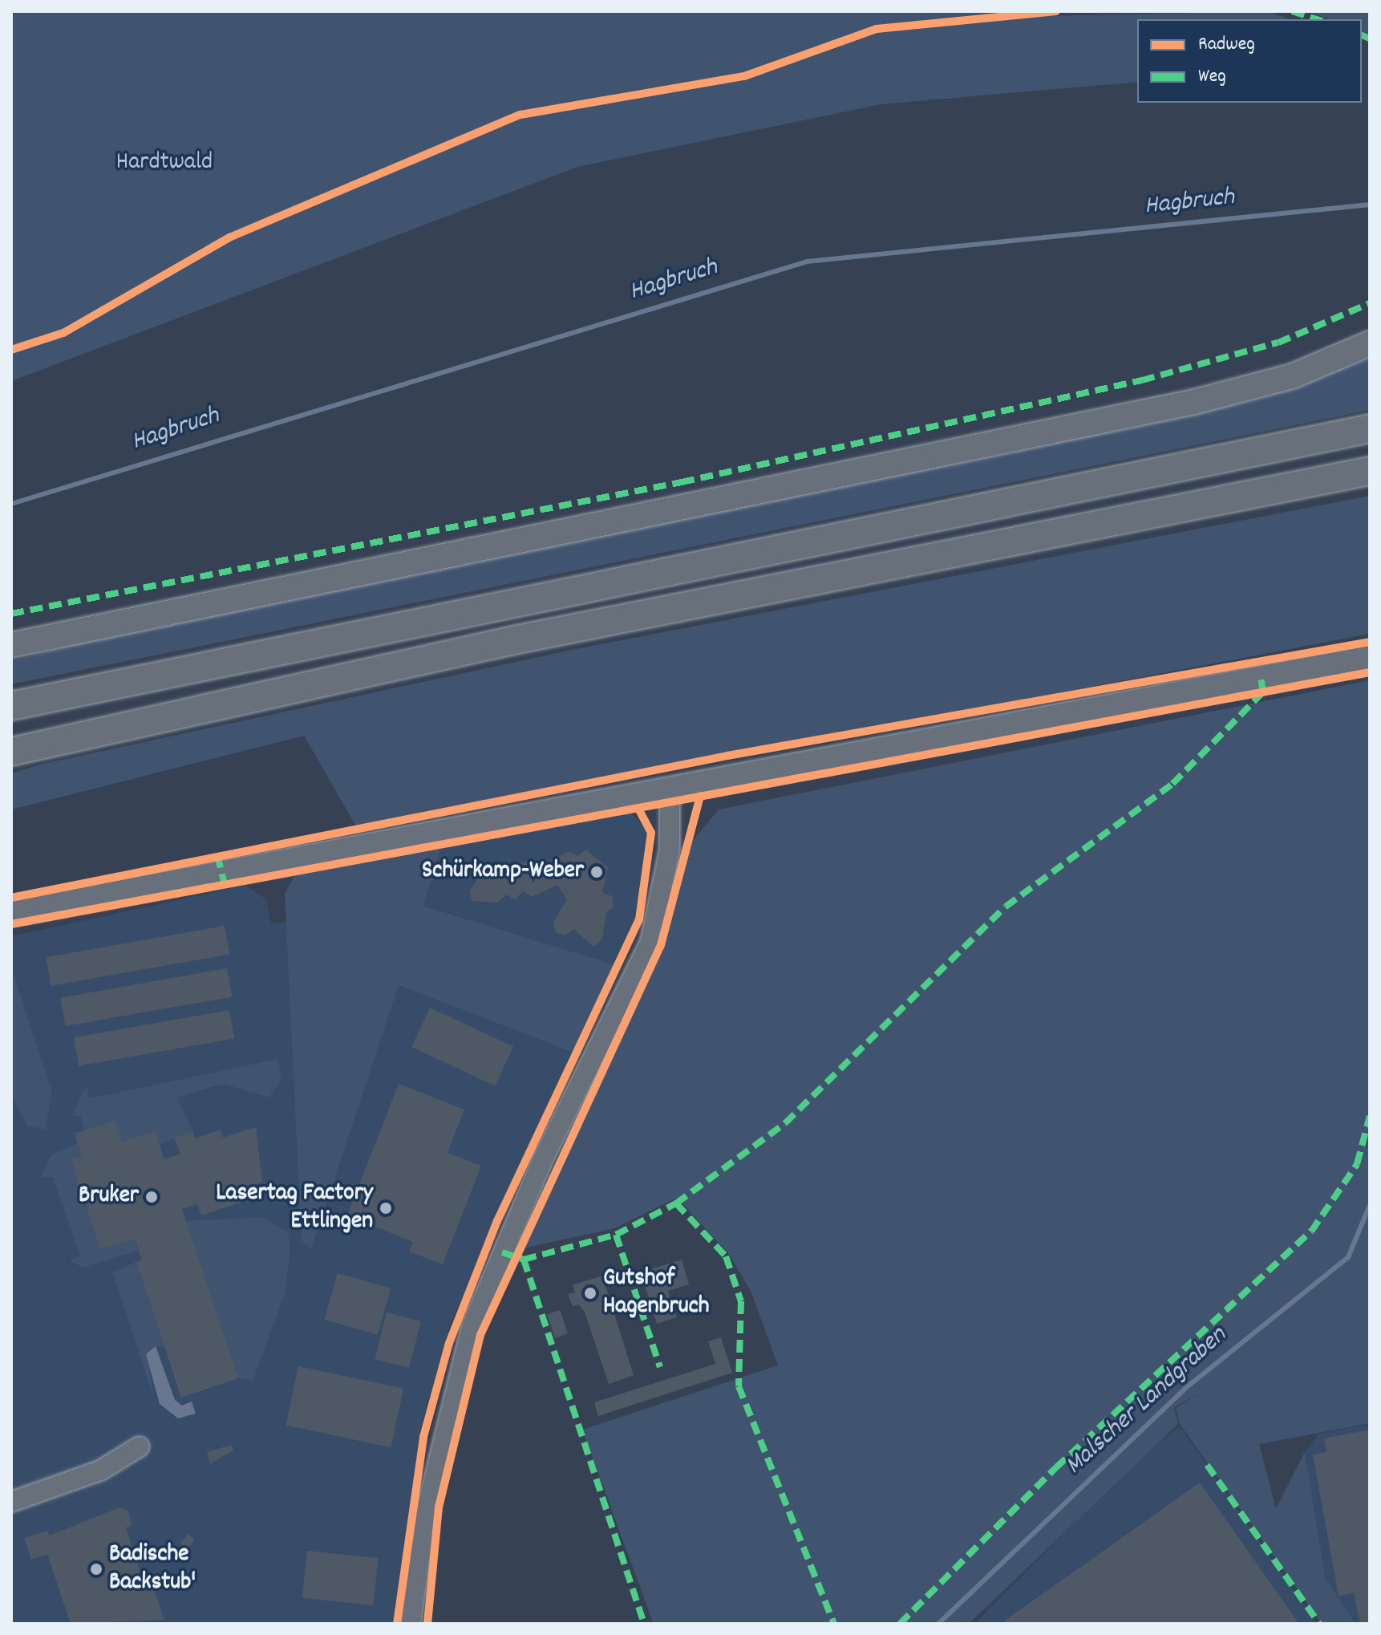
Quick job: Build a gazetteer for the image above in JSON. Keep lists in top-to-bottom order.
{
  "water": ["Hagbruch", "Malscher Landgraben"],
  "parks": ["Hardtwald"],
  "places": [
    "Schürkamp-Weber",
    "Bruker",
    "Lasertag Factory Ettlingen",
    "Gutshof Hagenbruch",
    "Badische Backstub'"
  ],
  "legend": ["Radweg", "Weg"]
}
